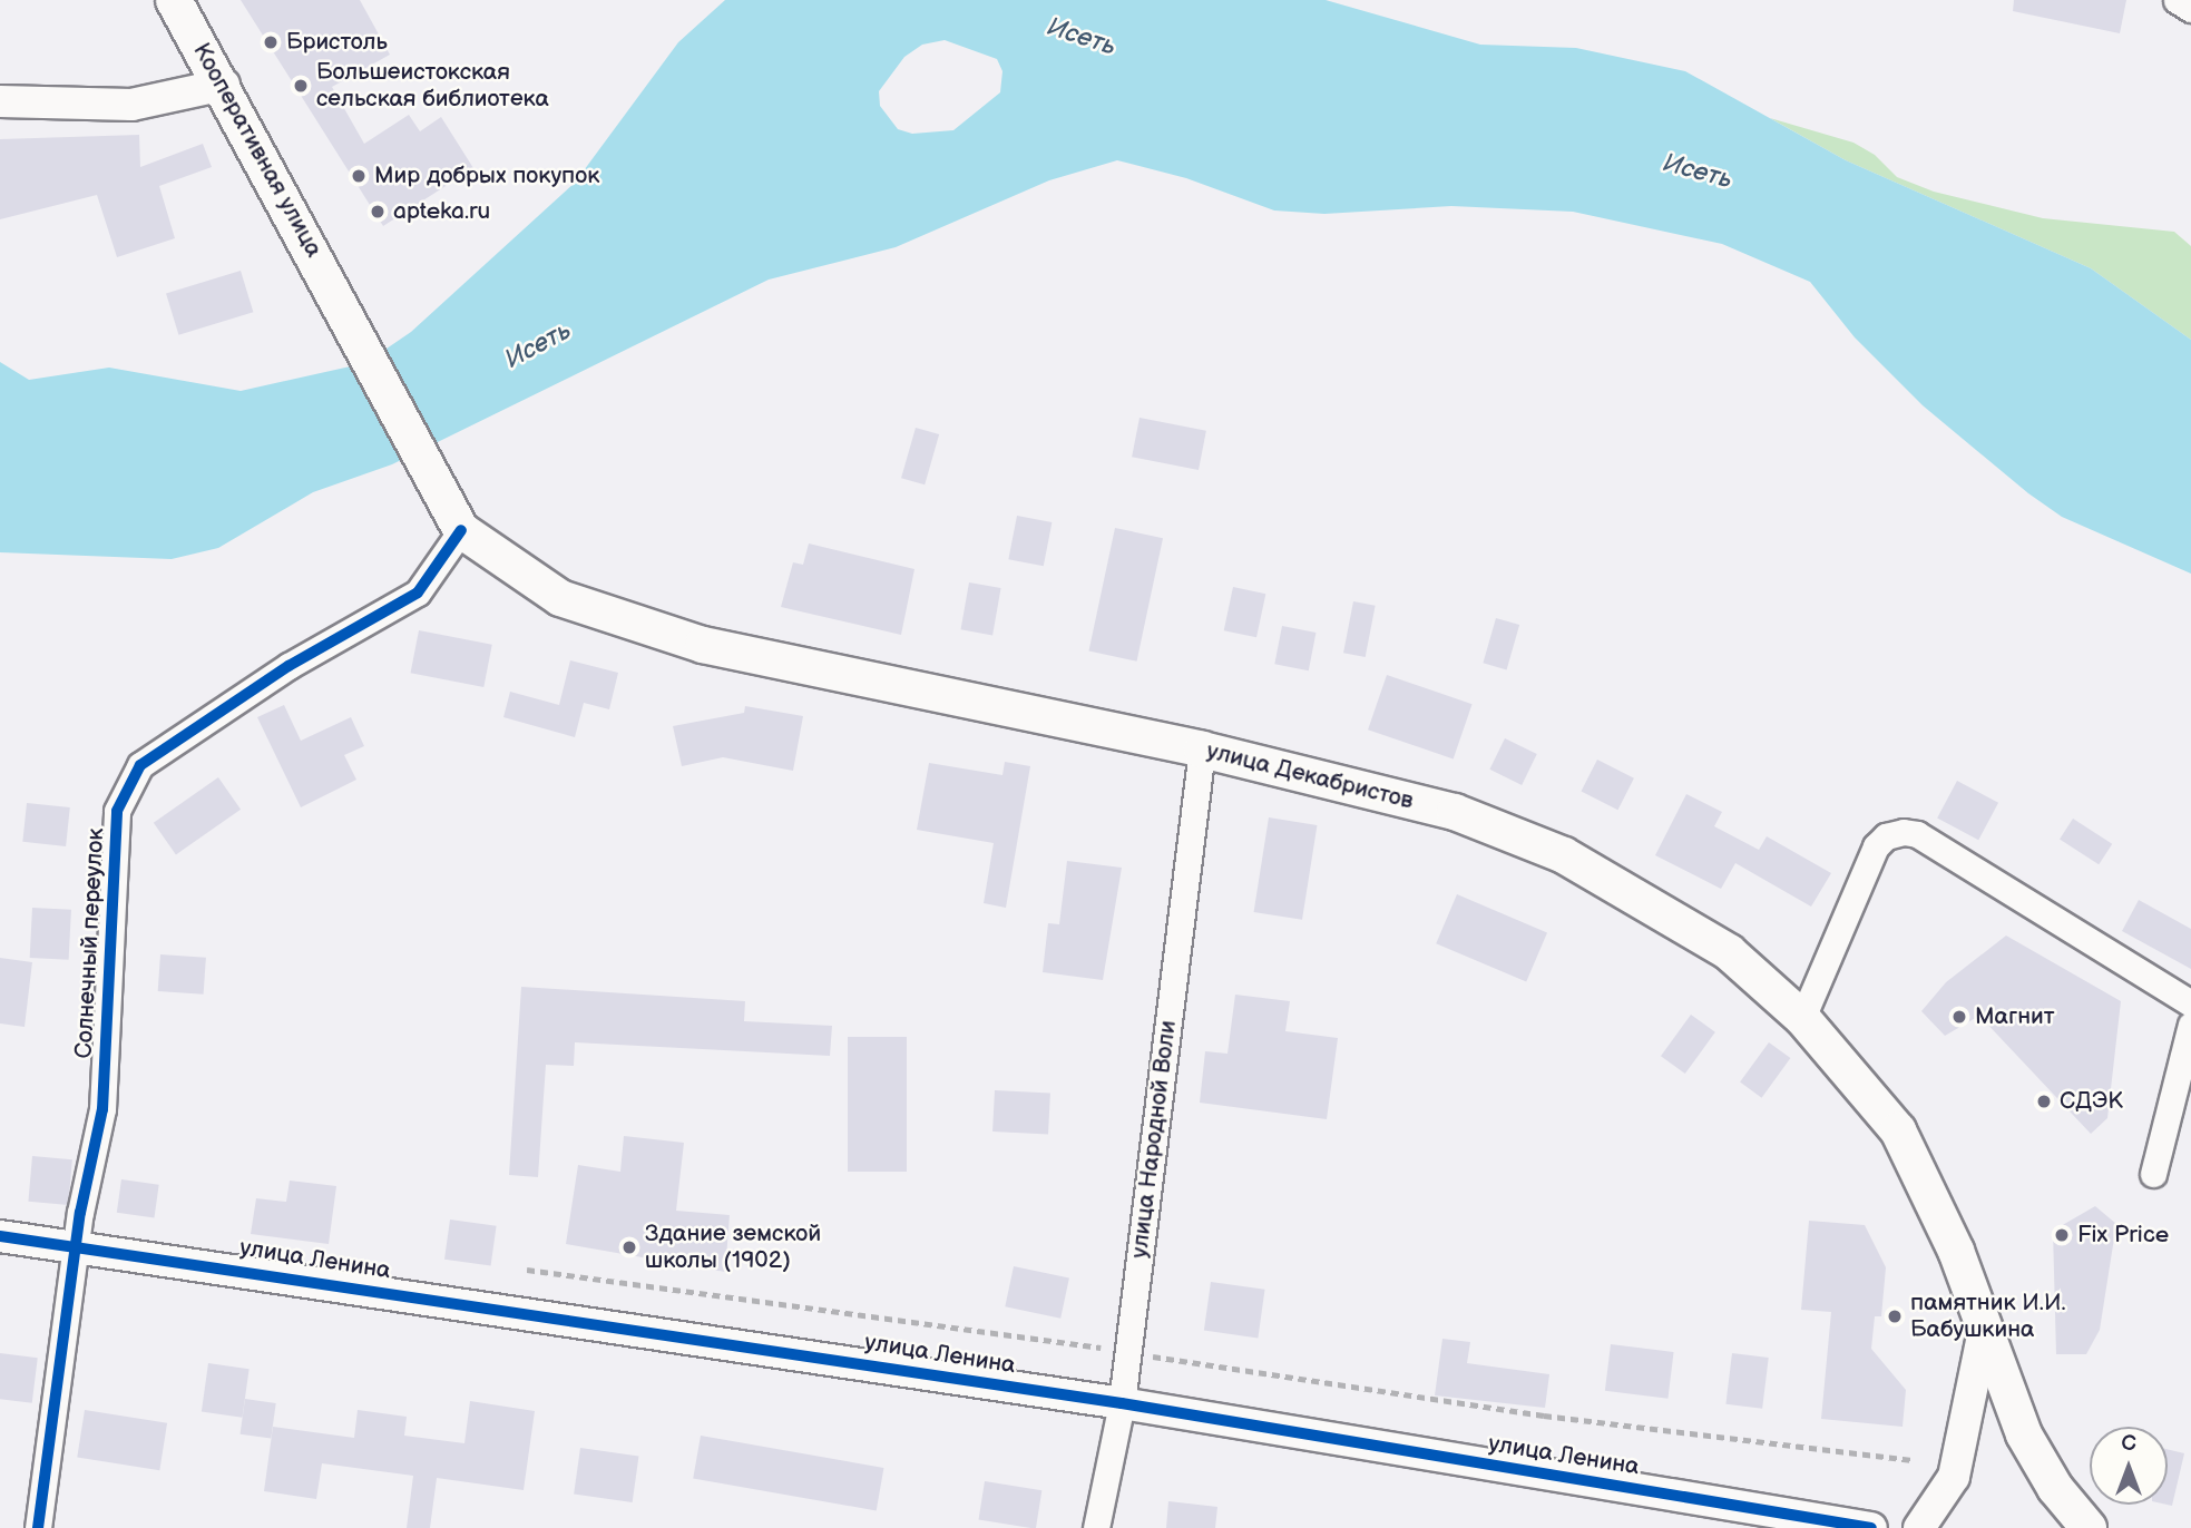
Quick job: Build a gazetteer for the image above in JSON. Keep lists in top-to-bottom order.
{
  "streets": {
    "main road": ["Кооперативная улица", "улица Декабристов"],
    "street": ["Солнечный переулок", "улица Народной Воли", "улица Ленина"]
  },
  "crossings": [
    ["Кооперативная улица", "улица Декабристов"],
    ["Кооперативная улица", "Солнечный переулок"],
    ["улица Декабристов", "Солнечный переулок"],
    ["улица Декабристов", "улица Народной Воли"],
    ["Солнечный переулок", "улица Ленина"],
    ["улица Народной Воли", "улица Ленина"]
  ],
  "water": ["Исеть"],
  "places": [
    "Бристоль",
    "Большеистокская сельская библиотека",
    "Мир добрых покупок",
    "apteka.ru",
    "Магнит",
    "СДЭК",
    "Fix Price",
    "Здание земской школы (1902)",
    "памятник И.И. Бабушкина"
  ],
  "north": "top"
}
